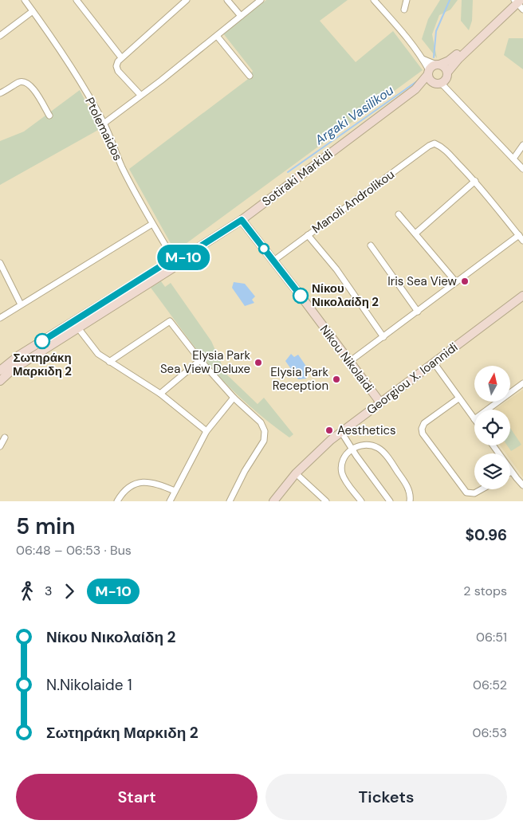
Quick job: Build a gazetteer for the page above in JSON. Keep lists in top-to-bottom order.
{
  "streets": {
    "street": [
      "Ptolemaidos",
      "Sotiraki Markidi",
      "Manoli Androlikou",
      "Nikou Nikolaidi",
      "Georgiou X. Ioannidi"
    ]
  },
  "crossings": [
    ["Ptolemaidos", "Sotiraki Markidi"],
    ["Sotiraki Markidi", "Nikou Nikolaidi"],
    ["Manoli Androlikou", "Nikou Nikolaidi"],
    ["Nikou Nikolaidi", "Georgiou X. Ioannidi"]
  ],
  "water": ["Argaki Vasilikou"],
  "places": [
    "Iris Sea View",
    "Νίκου Νικολαίδη 2",
    "Σωτηράκη Μαρκιδη 2",
    "Elysia Park Sea View Deluxe",
    "Elysia Park Reception",
    "Aesthetics"
  ],
  "lines": ["bus line M-10"],
  "north": "top",
  "page": {
    "on_map": "M-10",
    "heading": ["5 min", "06:48 – 06:53 · Bus", "$0.96"],
    "legs": ["3", "M-10", "2 stops"],
    "list": [
      {
        "name": "Νίκου Νικολαίδη 2",
        "value": "06:51"
      },
      {
        "name": "N.Nikolaide 1",
        "value": "06:52"
      },
      {
        "name": "Σωτηράκη Μαρκιδη 2",
        "value": "06:53"
      }
    ],
    "buttons": ["Start", "Tickets"]
  }
}
